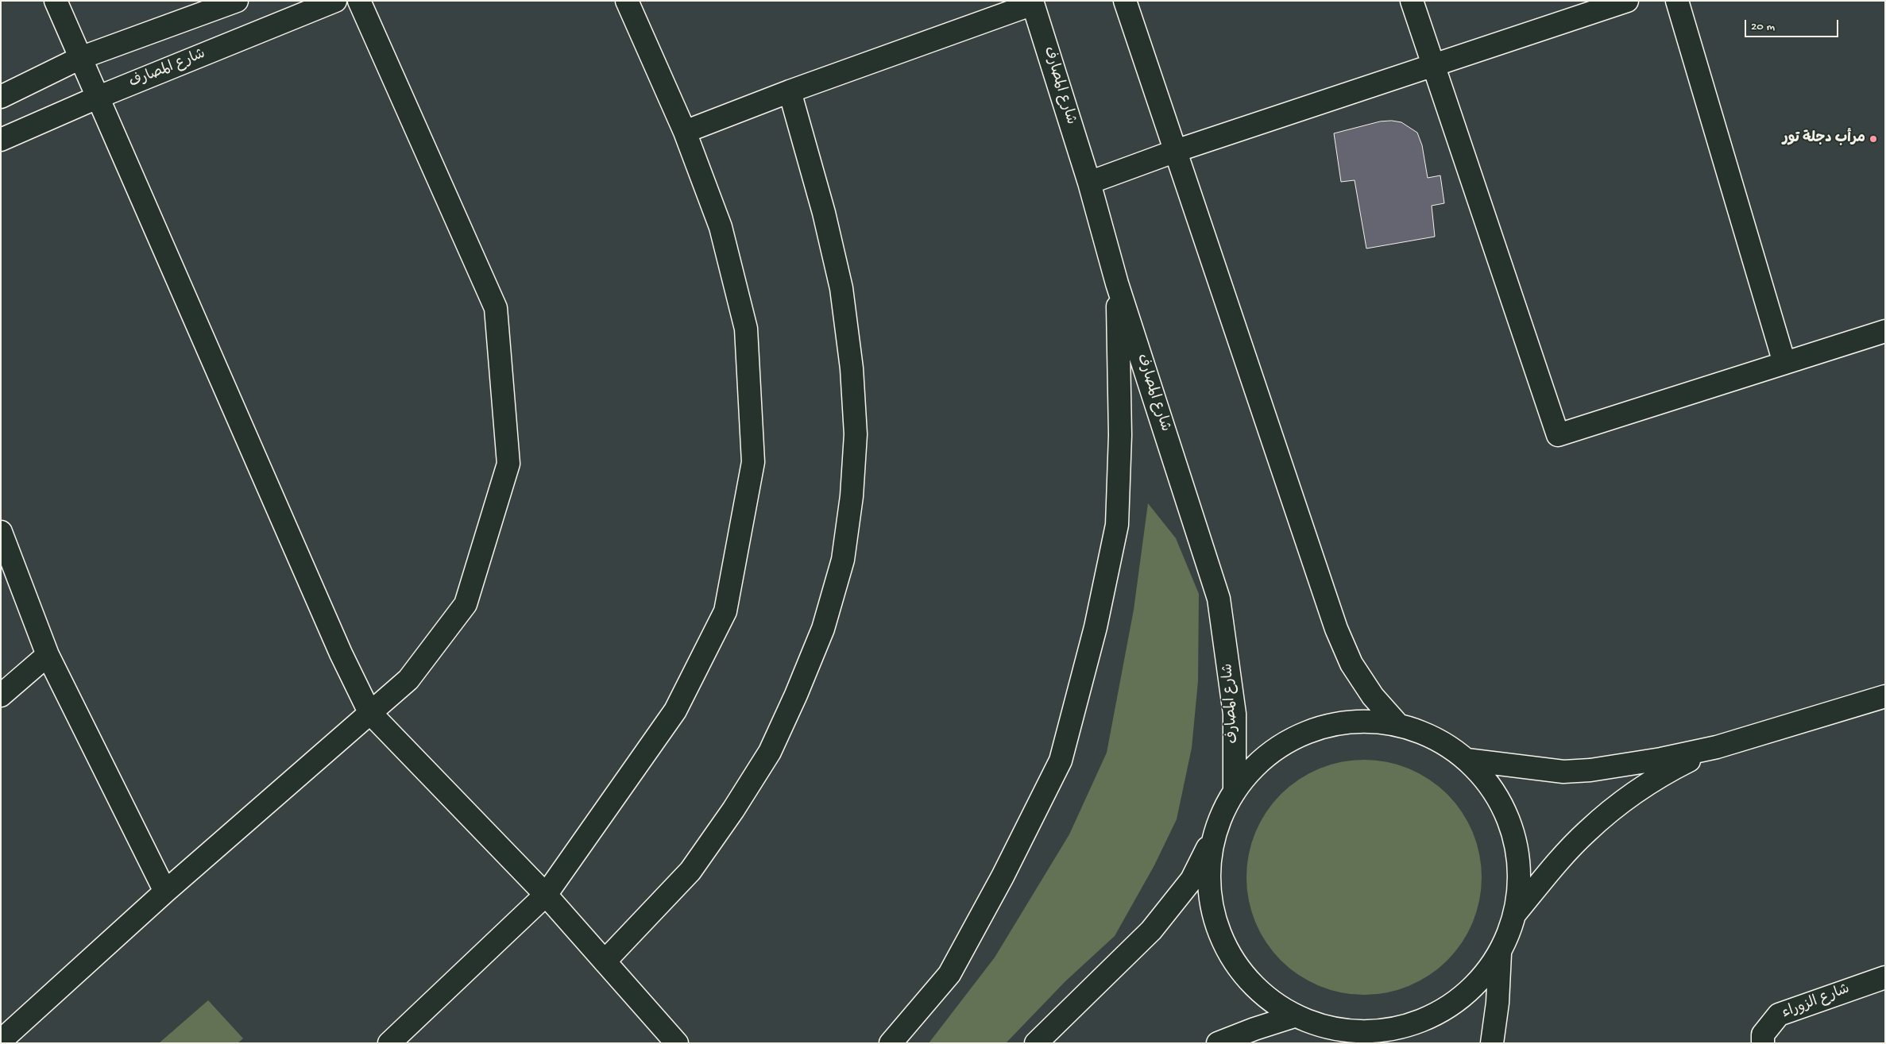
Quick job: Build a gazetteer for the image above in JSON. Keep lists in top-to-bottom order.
{
  "streets": {
    "street": ["شارع المصارف", "شارع الزوراء"]
  },
  "places": ["مرأب دجلة تور"],
  "scale_bar": "20 m"
}
